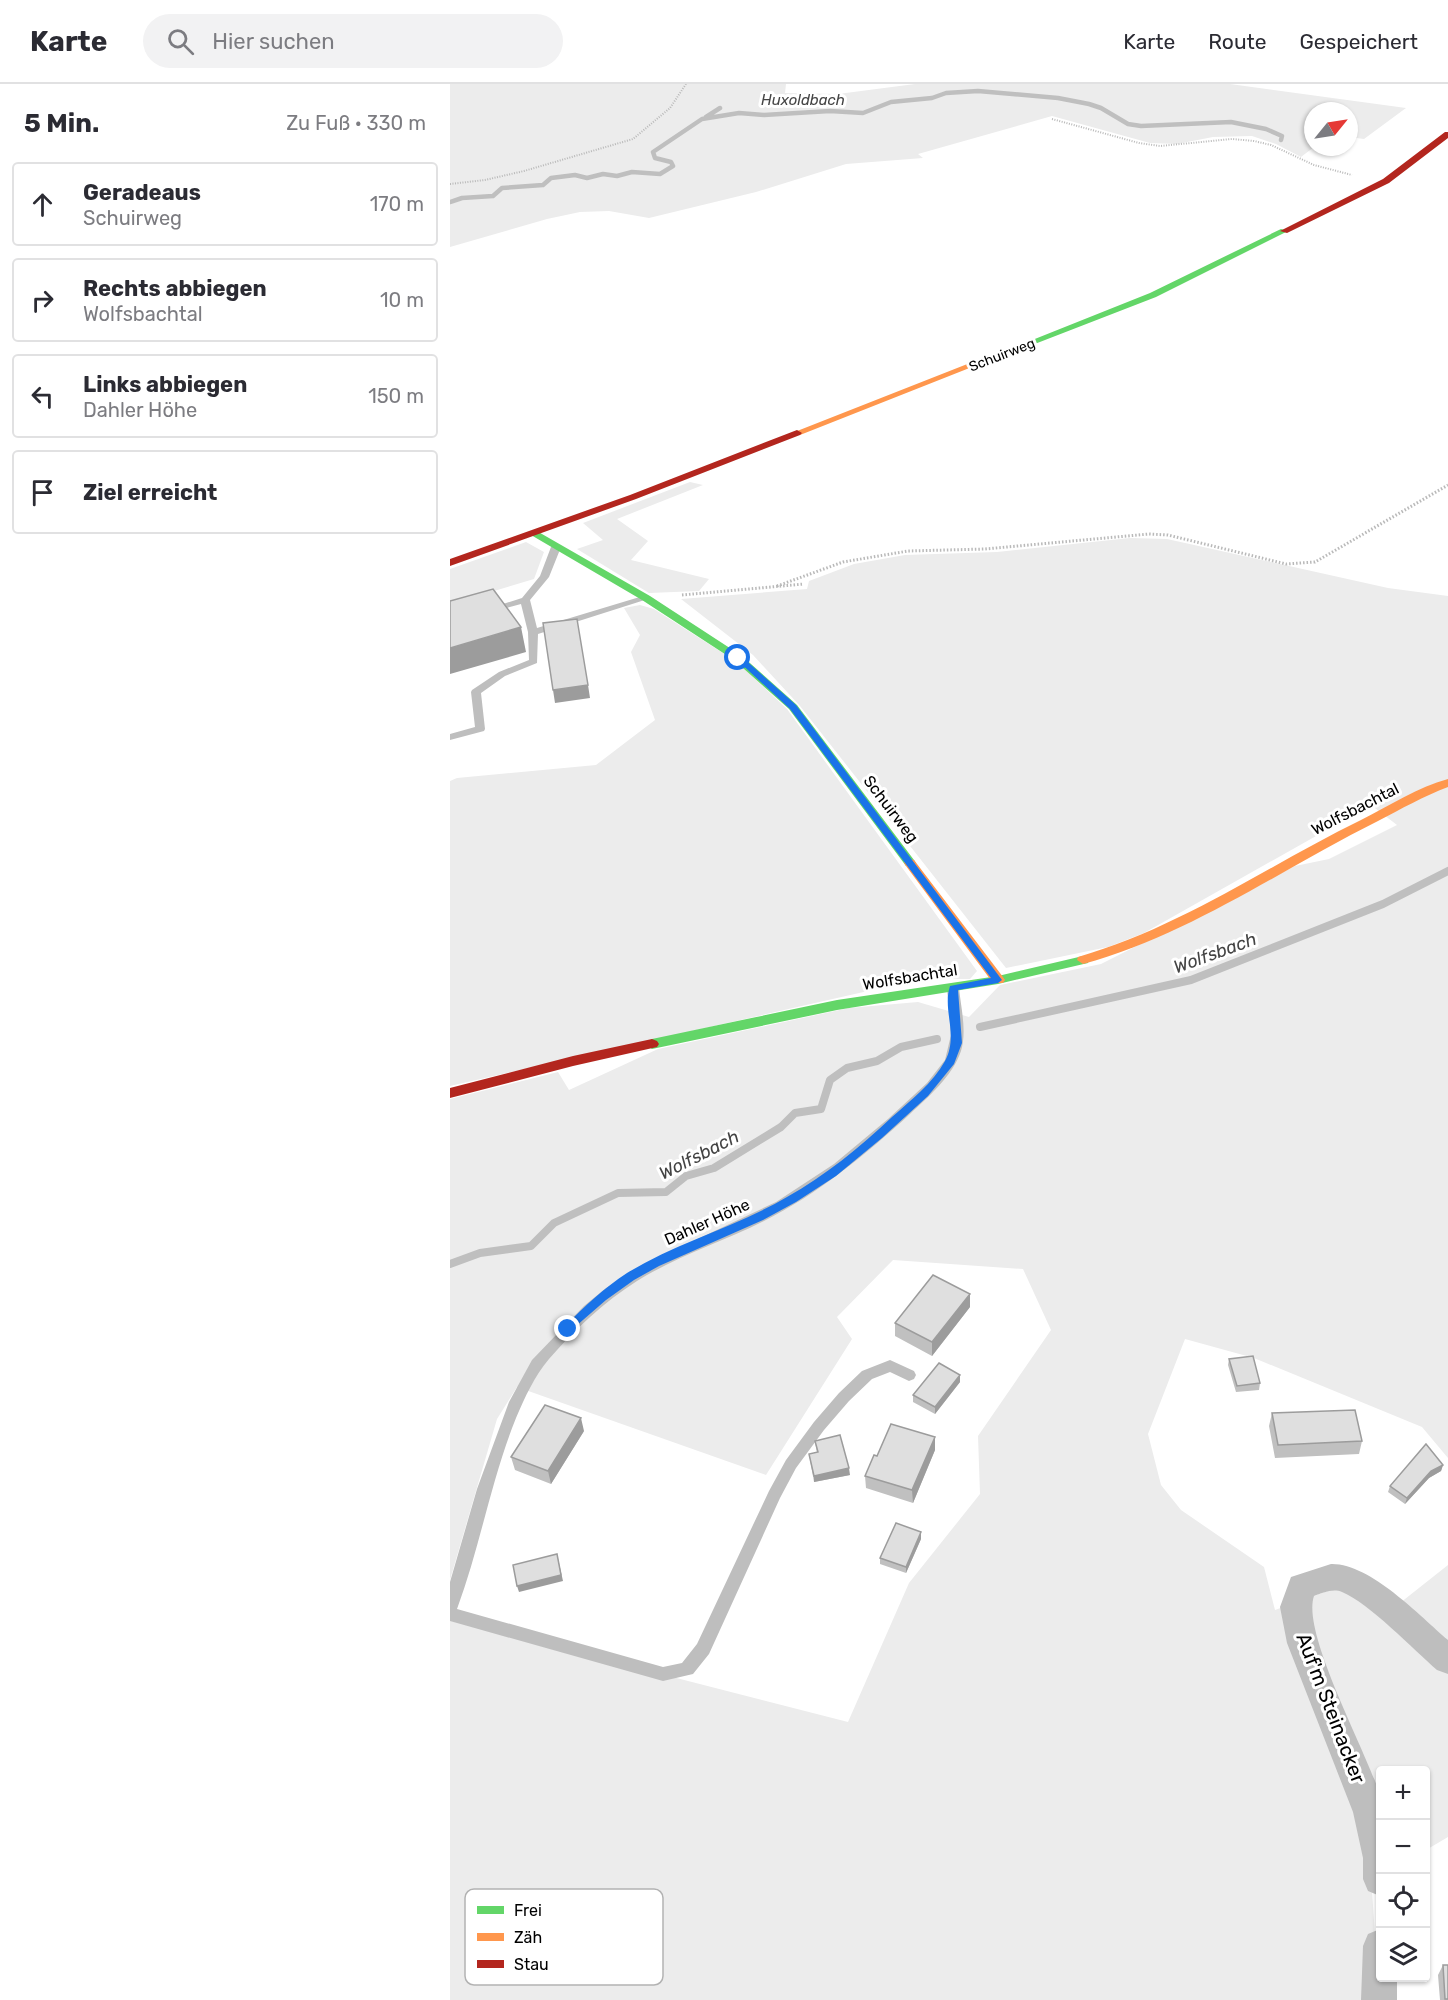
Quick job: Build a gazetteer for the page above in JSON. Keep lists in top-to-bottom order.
{
  "streets": {
    "street": ["Schuirweg", "Wolfsbachtal", "Auf'm Steinacker"],
    "lane": ["Dahler Höhe"]
  },
  "crossings": [
    ["Schuirweg", "Wolfsbachtal"],
    ["Wolfsbachtal", "Dahler Höhe"]
  ],
  "water": ["Huxoldbach", "Wolfsbach"],
  "legend": ["Frei", "Zäh", "Stau"],
  "north": "top right",
  "page": {
    "header": "Karte",
    "search": "Hier suchen",
    "nav": ["Karte", "Route", "Gespeichert"],
    "heading": ["5 Min.", "Zu Fuß · 330 m"],
    "list": [
      ["Geradeaus", "Schuirweg", "170 m"],
      ["Rechts abbiegen", "Wolfsbachtal", "10 m"],
      ["Links abbiegen", "Dahler Höhe", "150 m"],
      "Ziel erreicht"
    ],
    "map_buttons": ["+", "−"]
  }
}
